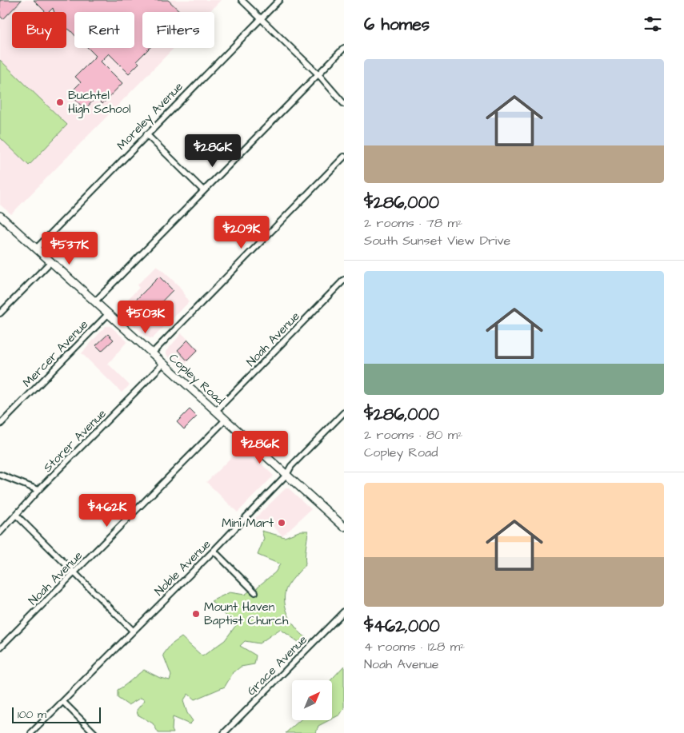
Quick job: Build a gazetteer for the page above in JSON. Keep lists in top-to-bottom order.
{
  "streets": {
    "main road": ["Copley Road"],
    "street": [
      "Moreley Avenue",
      "Noah Avenue",
      "Mercer Avenue",
      "Storer Avenue",
      "Noble Avenue",
      "Grace Avenue"
    ]
  },
  "crossings": [
    ["Moreley Avenue", "Copley Road"],
    ["Noah Avenue", "Copley Road"],
    ["Mercer Avenue", "Copley Road"],
    ["Copley Road", "Storer Avenue"],
    ["Copley Road", "Noble Avenue"]
  ],
  "places": ["Buchtel High School", "Mini Mart", "Mount Haven Baptist Church"],
  "scale_bar": "100 m",
  "north": "top right",
  "page": {
    "heading": "6 homes",
    "chip": ["Buy", "Rent", "Filters"],
    "list": [
      {
        "name": "$286,000",
        "note": "2 rooms · 78 m² · South Sunset View Drive"
      },
      {
        "name": "$286,000",
        "note": "2 rooms · 80 m² · Copley Road"
      },
      {
        "name": "$462,000",
        "note": "4 rooms · 128 m² · Noah Avenue"
      }
    ],
    "price": [
      "$286K",
      "$209K",
      "$537K",
      "$503K",
      "$286K",
      "$462K"
    ],
    "scale": "100 m"
  }
}
